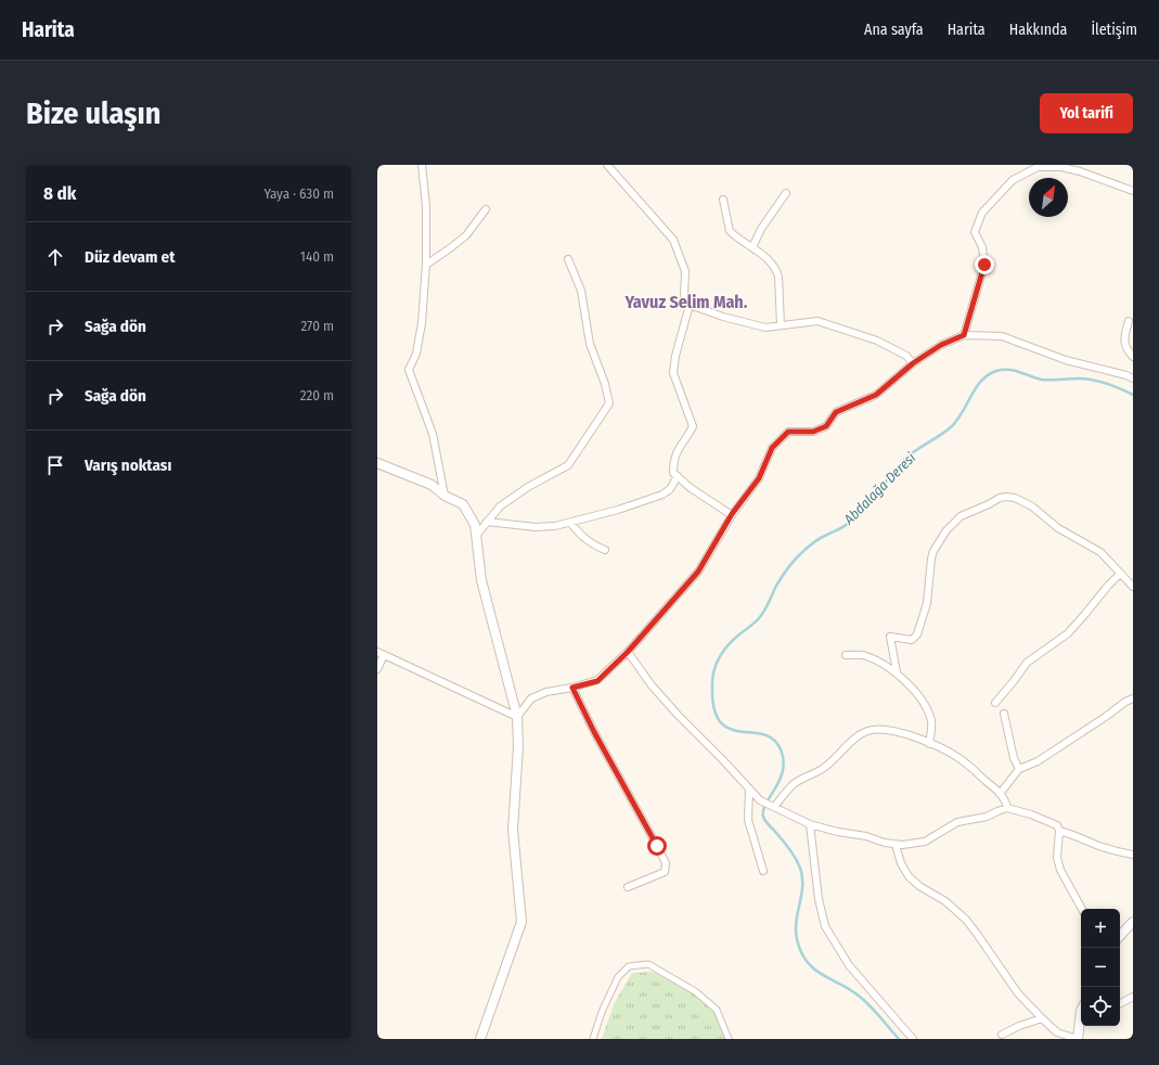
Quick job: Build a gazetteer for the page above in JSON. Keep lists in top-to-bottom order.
{
  "districts": ["Yavuz Selim Mah."],
  "water": ["Abdalağa Deresi"],
  "north": "top right",
  "page": {
    "header": "Harita",
    "nav": [
      "Ana sayfa",
      "Harita",
      "Hakkında",
      "İletişim"
    ],
    "buttons": "Yol tarifi",
    "title": "Bize ulaşın",
    "heading": ["8 dk", "Yaya · 630 m"],
    "list": [
      ["Düz devam et", "140 m"],
      ["Sağa dön", "270 m"],
      ["Sağa dön", "220 m"],
      "Varış noktası"
    ],
    "map_buttons": ["+", "−"]
  }
}
